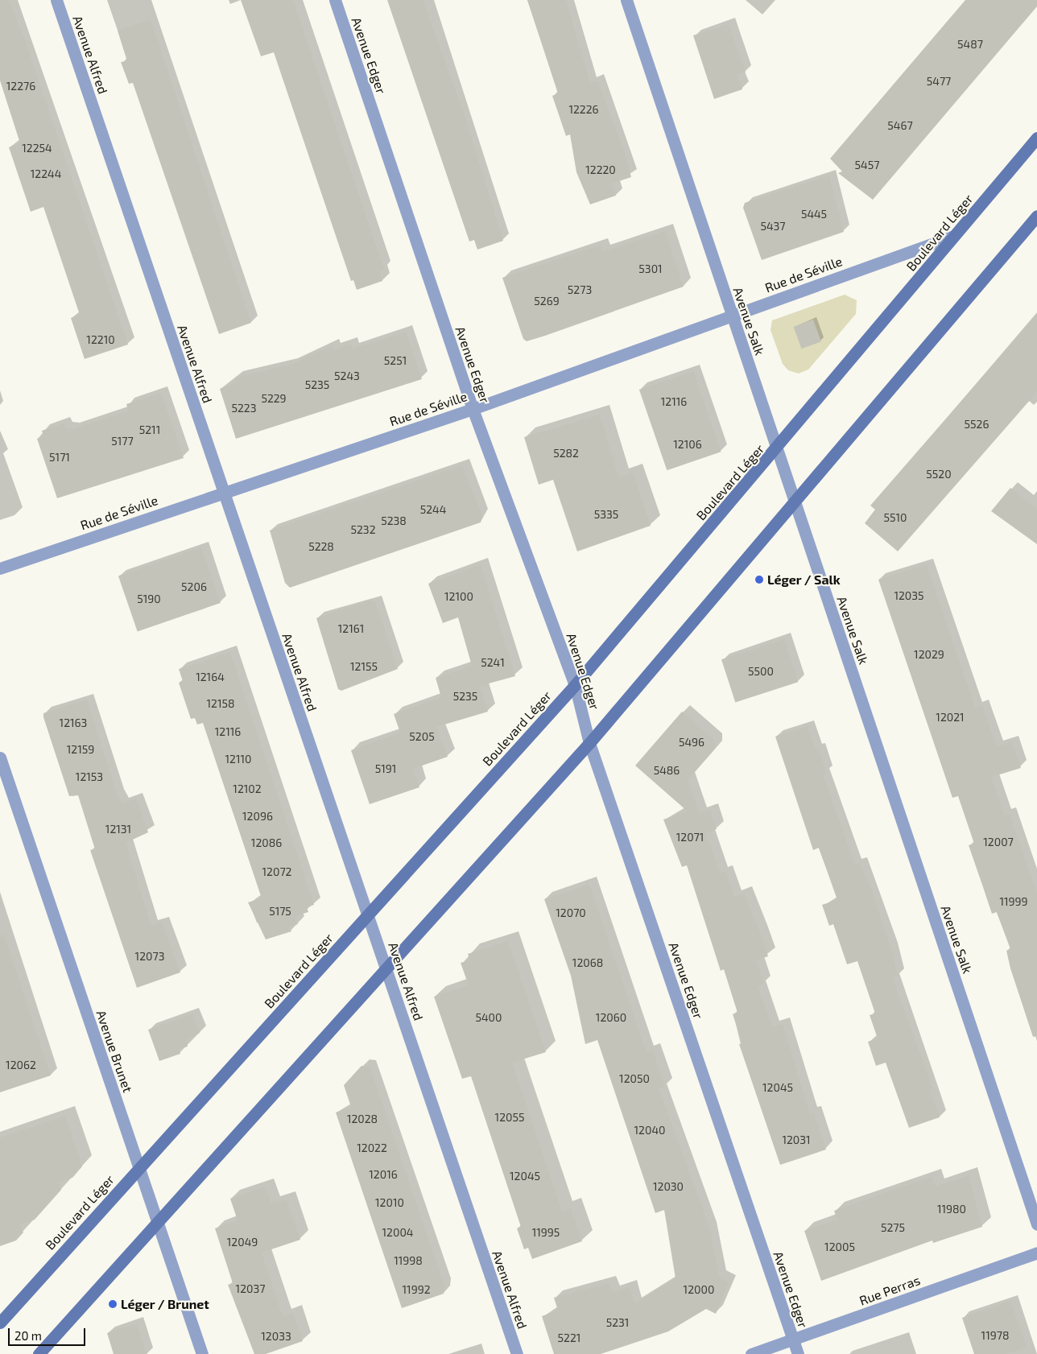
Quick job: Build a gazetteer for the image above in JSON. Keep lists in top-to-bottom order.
{
  "streets": {
    "main road": ["Boulevard Léger"],
    "street": [
      "Avenue Alfred",
      "Avenue Edger",
      "Rue de Séville",
      "Avenue Salk",
      "Avenue Brunet",
      "Rue Perras"
    ]
  },
  "crossings": [
    ["Avenue Alfred", "Boulevard Léger"],
    ["Avenue Alfred", "Rue de Séville"],
    ["Avenue Edger", "Boulevard Léger"],
    ["Avenue Edger", "Rue de Séville"],
    ["Avenue Edger", "Rue Perras"],
    ["Boulevard Léger", "Rue de Séville"],
    ["Boulevard Léger", "Avenue Salk"],
    ["Boulevard Léger", "Avenue Brunet"],
    ["Rue de Séville", "Avenue Salk"]
  ],
  "places": ["Léger / Salk", "Léger / Brunet"],
  "house_numbers": [
    "5487",
    "5477",
    "12276",
    "12226",
    "5467",
    "12254",
    "5457",
    "12220",
    "12244",
    "5445",
    "5437",
    "5301",
    "5273",
    "5269",
    "12210",
    "5251",
    "5243",
    "5235",
    "5229",
    "12116",
    "5223",
    "5526",
    "5211",
    "5177",
    "12106",
    "5282",
    "5171",
    "5520",
    "5244",
    "5335",
    "5510",
    "5238",
    "5232",
    "5228",
    "5206",
    "12035",
    "12100",
    "5190",
    "12161",
    "12029",
    "5241",
    "12155",
    "5500",
    "12164",
    "5235",
    "12158",
    "12021",
    "12163",
    "12116",
    "5205",
    "5496",
    "12159",
    "12110",
    "5191",
    "5486",
    "12153",
    "12102",
    "12096",
    "12131",
    "12071",
    "12007",
    "12086",
    "12072",
    "11999",
    "5175",
    "12070",
    "12073",
    "12068",
    "5400",
    "12060",
    "12062",
    "12050",
    "12045",
    "12055",
    "12028",
    "12040",
    "12031",
    "12022",
    "12016",
    "12045",
    "12030",
    "12010",
    "11980",
    "5275",
    "12004",
    "11995",
    "12049",
    "12005",
    "11998",
    "12037",
    "11992",
    "12000",
    "5231",
    "11978",
    "12033",
    "5221"
  ],
  "scale_bar": "20 m"
}
